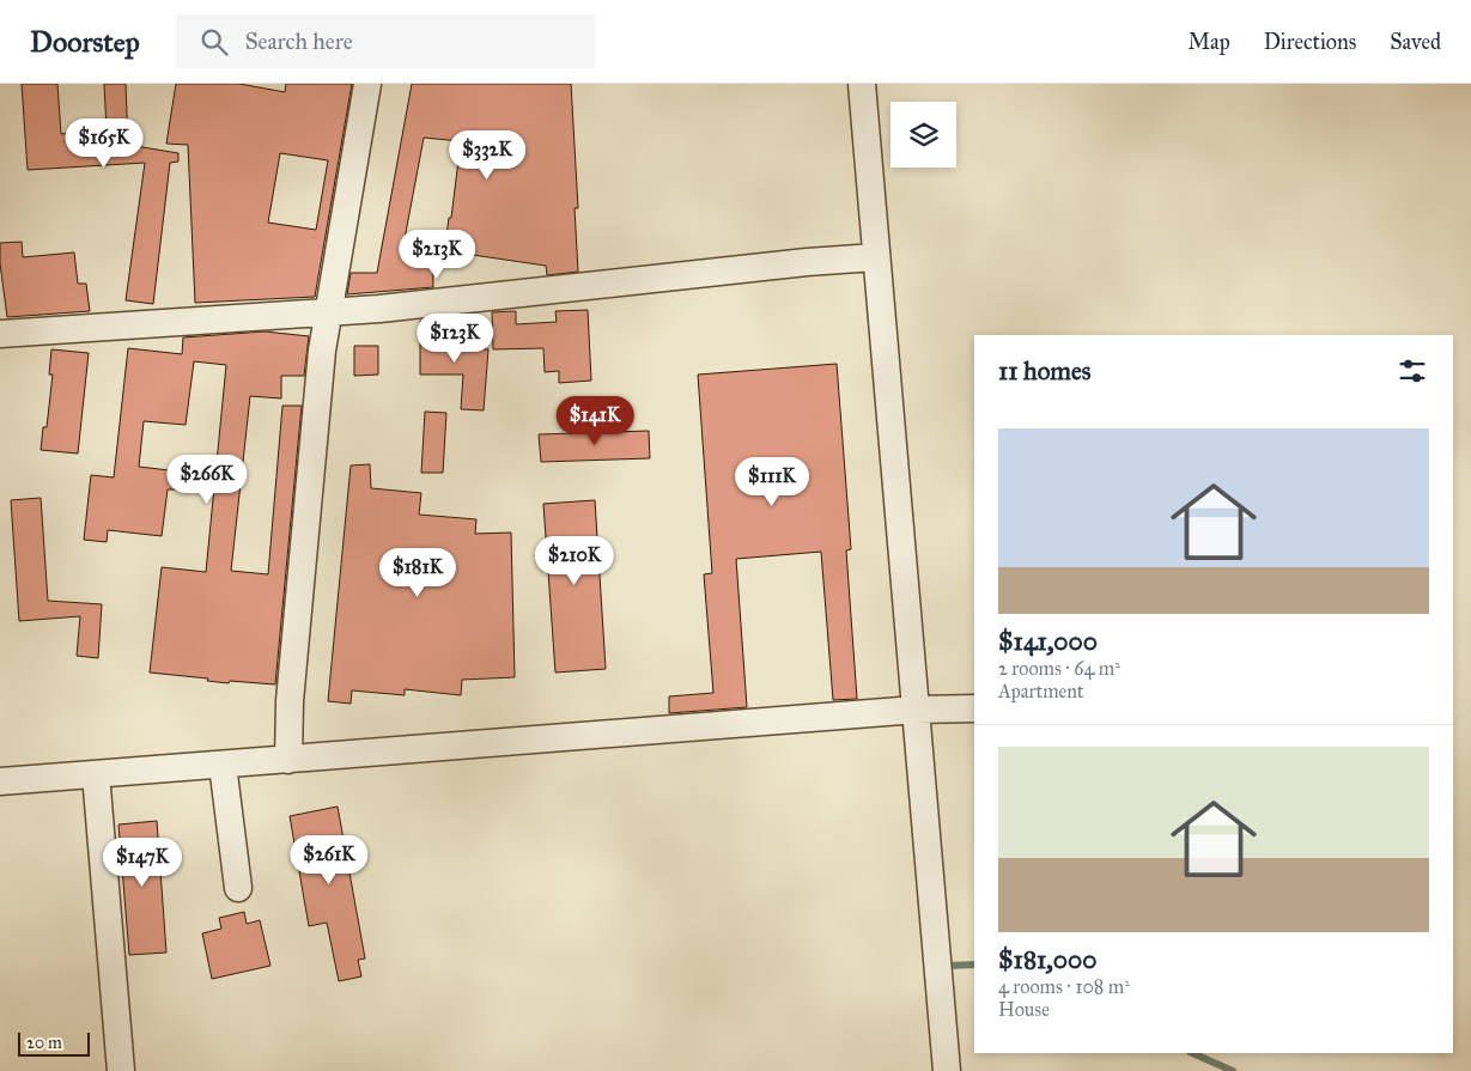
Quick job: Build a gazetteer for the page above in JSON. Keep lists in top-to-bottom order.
{
  "scale_bar": "20 m",
  "page": {
    "header": "Doorstep",
    "search": "Search here",
    "nav": ["Map", "Directions", "Saved"],
    "price": [
      "$165K",
      "$332K",
      "$213K",
      "$123K",
      "$141K",
      "$266K",
      "$111K",
      "$210K",
      "$181K",
      "$261K",
      "$147K"
    ],
    "heading": "11 homes",
    "list": [
      {
        "name": "$141,000",
        "note": "2 rooms · 64 m² · Apartment"
      },
      {
        "name": "$181,000",
        "note": "4 rooms · 108 m² · House"
      }
    ],
    "scale": "20 m"
  }
}
